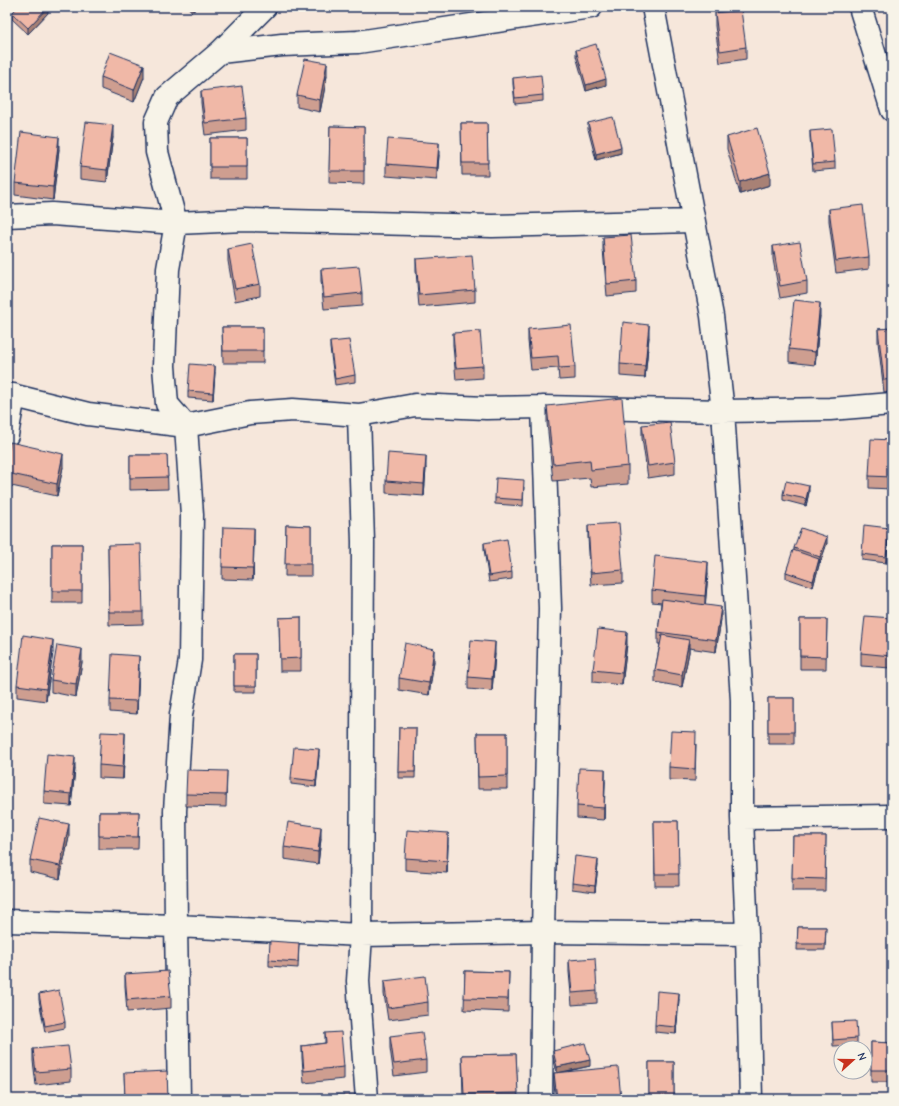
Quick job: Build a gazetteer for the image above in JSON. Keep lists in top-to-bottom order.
{
  "north": "right"
}
